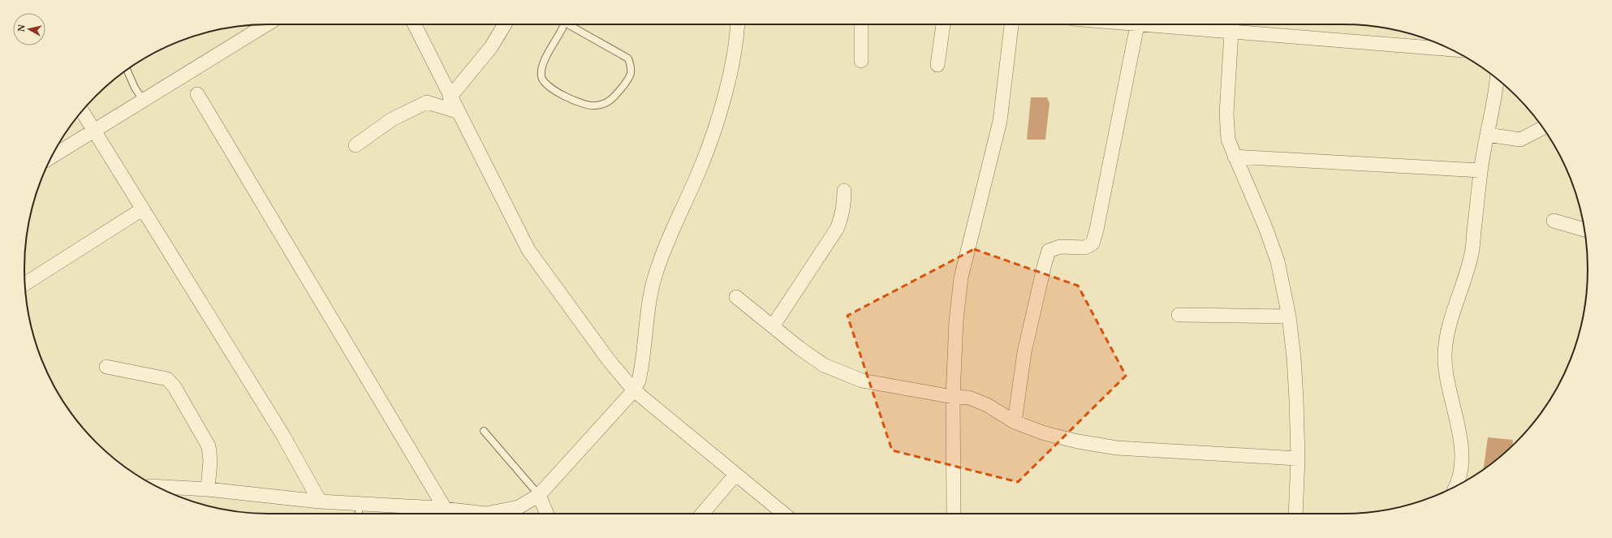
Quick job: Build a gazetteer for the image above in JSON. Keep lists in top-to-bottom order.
{
  "north": "left"
}
